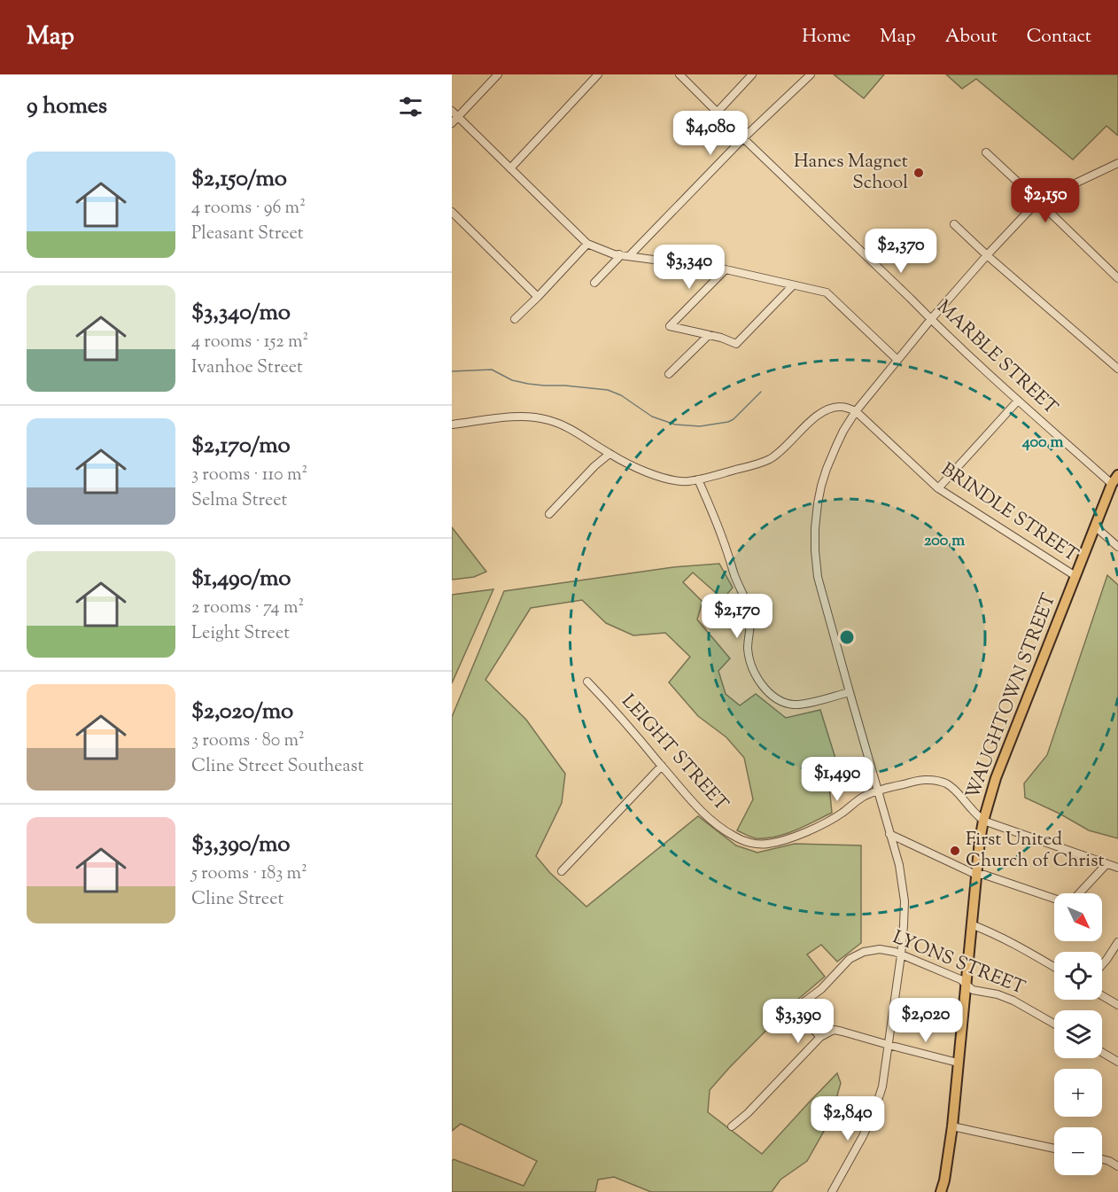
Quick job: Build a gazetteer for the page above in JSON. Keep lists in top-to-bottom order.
{
  "streets": {
    "main road": ["WAUGHTOWN STREET"],
    "street": [
      "MARBLE STREET",
      "BRINDLE STREET",
      "LEIGHT STREET",
      "LYONS STREET"
    ]
  },
  "crossings": [
    ["MARBLE STREET", "WAUGHTOWN STREET"],
    ["BRINDLE STREET", "WAUGHTOWN STREET"],
    ["WAUGHTOWN STREET", "LEIGHT STREET"],
    ["WAUGHTOWN STREET", "LYONS STREET"]
  ],
  "places": ["Hanes Magnet School", "First United Church of Christ"],
  "north": "bottom right",
  "page": {
    "header": "Map",
    "nav": [
      "Home",
      "Map",
      "About",
      "Contact"
    ],
    "heading": "9 homes",
    "price": [
      "$4,080",
      "$2,150",
      "$2,370",
      "$3,340",
      "$2,170",
      "$1,490",
      "$2,020",
      "$3,390",
      "$2,840"
    ],
    "list": [
      {
        "name": "$2,150/mo",
        "note": "4 rooms · 96 m² · Pleasant Street"
      },
      {
        "name": "$3,340/mo",
        "note": "4 rooms · 152 m² · Ivanhoe Street"
      },
      {
        "name": "$2,170/mo",
        "note": "3 rooms · 110 m² · Selma Street"
      },
      {
        "name": "$1,490/mo",
        "note": "2 rooms · 74 m² · Leight Street"
      },
      {
        "name": "$2,020/mo",
        "note": "3 rooms · 80 m² · Cline Street Southeast"
      },
      {
        "name": "$3,390/mo",
        "note": "5 rooms · 183 m² · Cline Street"
      }
    ],
    "map_buttons": ["+", "−"]
  },
  "rings": ["400 m", "200 m"]
}
